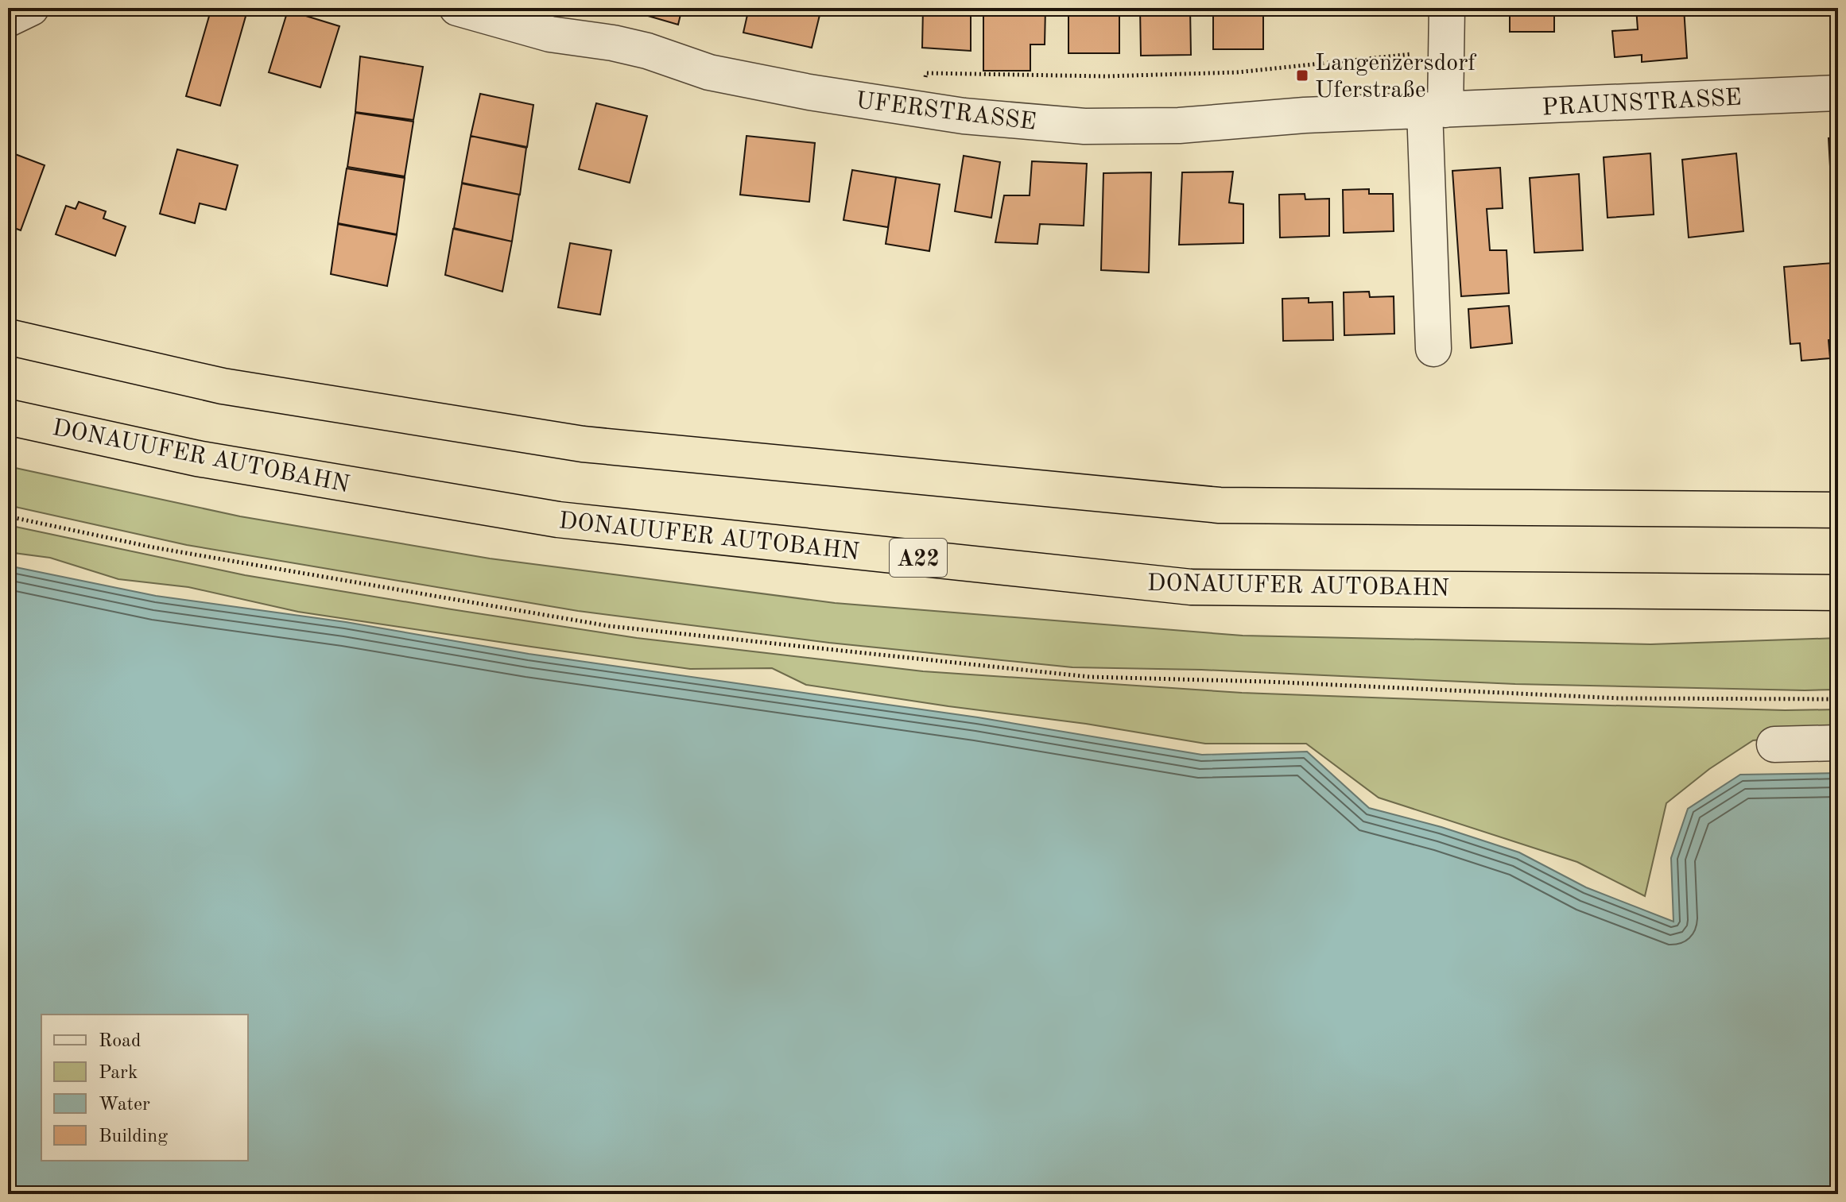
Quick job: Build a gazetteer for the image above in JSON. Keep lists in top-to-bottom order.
{
  "streets": {
    "highway": ["DONAUUFER AUTOBAHN", "A22"],
    "street": ["PRAUNSTRASSE", "UFERSTRASSE"]
  },
  "crossings": [
    ["PRAUNSTRASSE", "UFERSTRASSE"]
  ],
  "places": {
    "transit": ["Langenzersdorf Uferstraße"]
  },
  "legend": [
    "Road",
    "Park",
    "Water",
    "Building"
  ]
}
